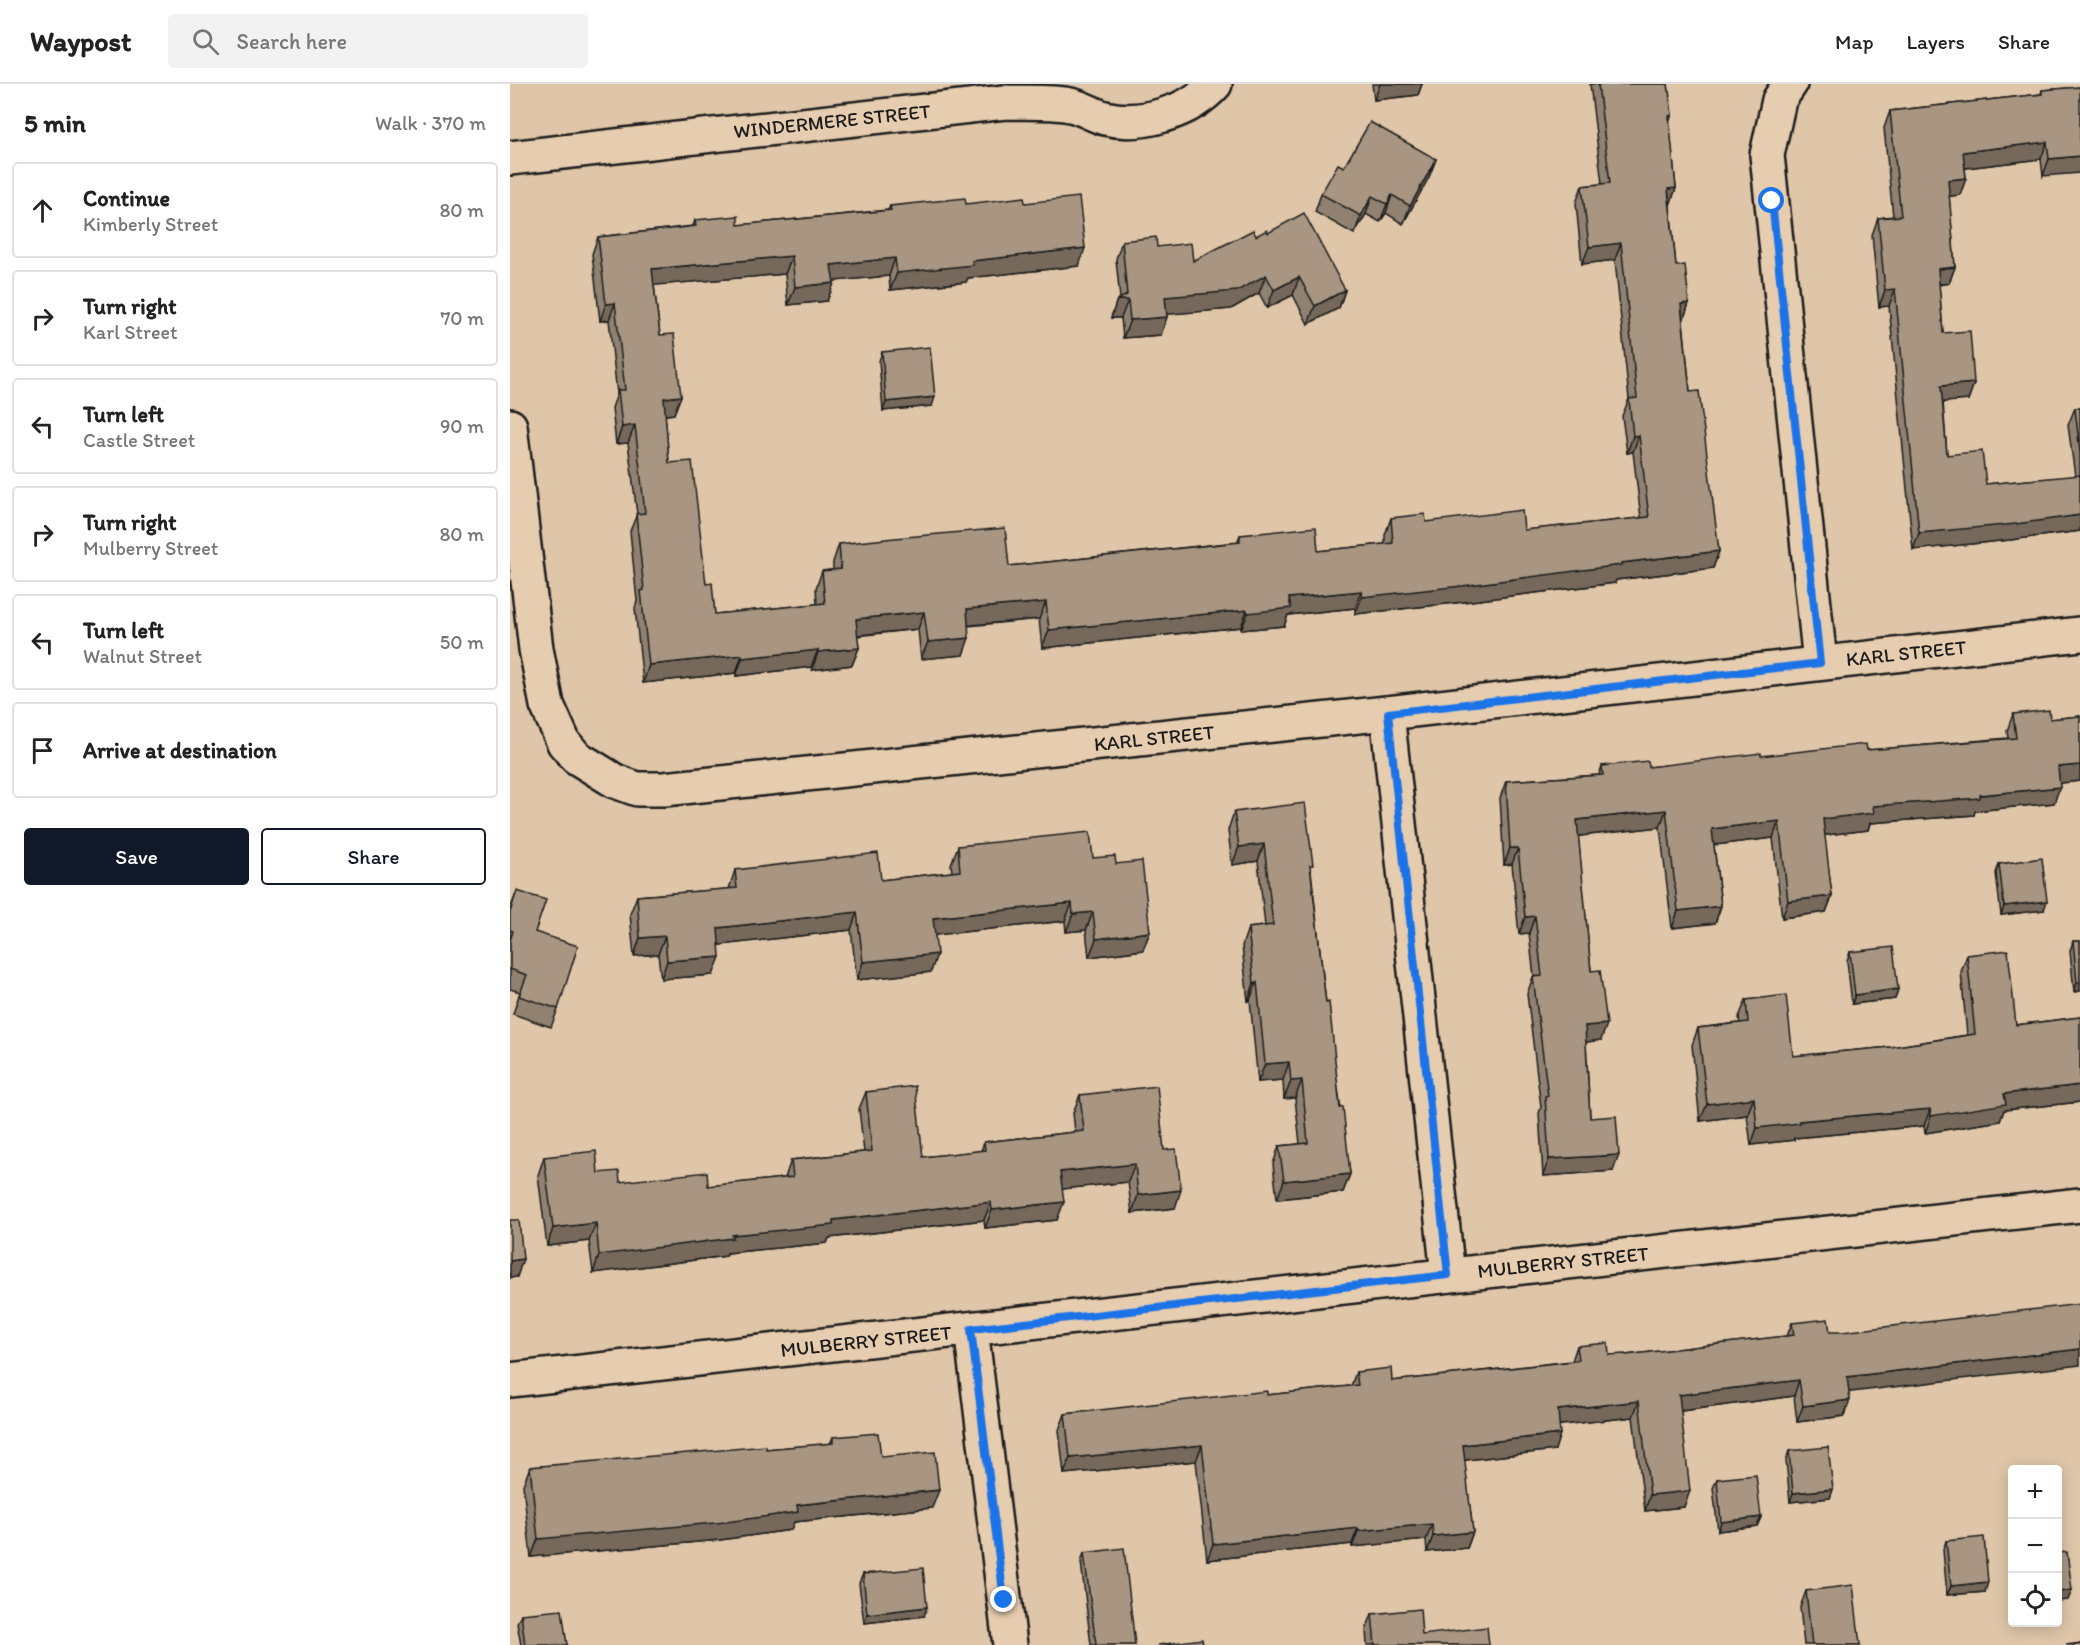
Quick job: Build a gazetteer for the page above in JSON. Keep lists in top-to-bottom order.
{
  "streets": {
    "street": ["WINDERMERE STREET", "KARL STREET", "MULBERRY STREET"]
  },
  "page": {
    "header": "Waypost",
    "search": "Search here",
    "nav": ["Map", "Layers", "Share"],
    "heading": ["5 min", "Walk · 370 m"],
    "list": [
      ["Continue", "Kimberly Street", "80 m"],
      ["Turn right", "Karl Street", "70 m"],
      ["Turn left", "Castle Street", "90 m"],
      ["Turn right", "Mulberry Street", "80 m"],
      ["Turn left", "Walnut Street", "50 m"],
      "Arrive at destination"
    ],
    "buttons": ["Save", "Share"],
    "map_buttons": ["+", "−"]
  }
}
